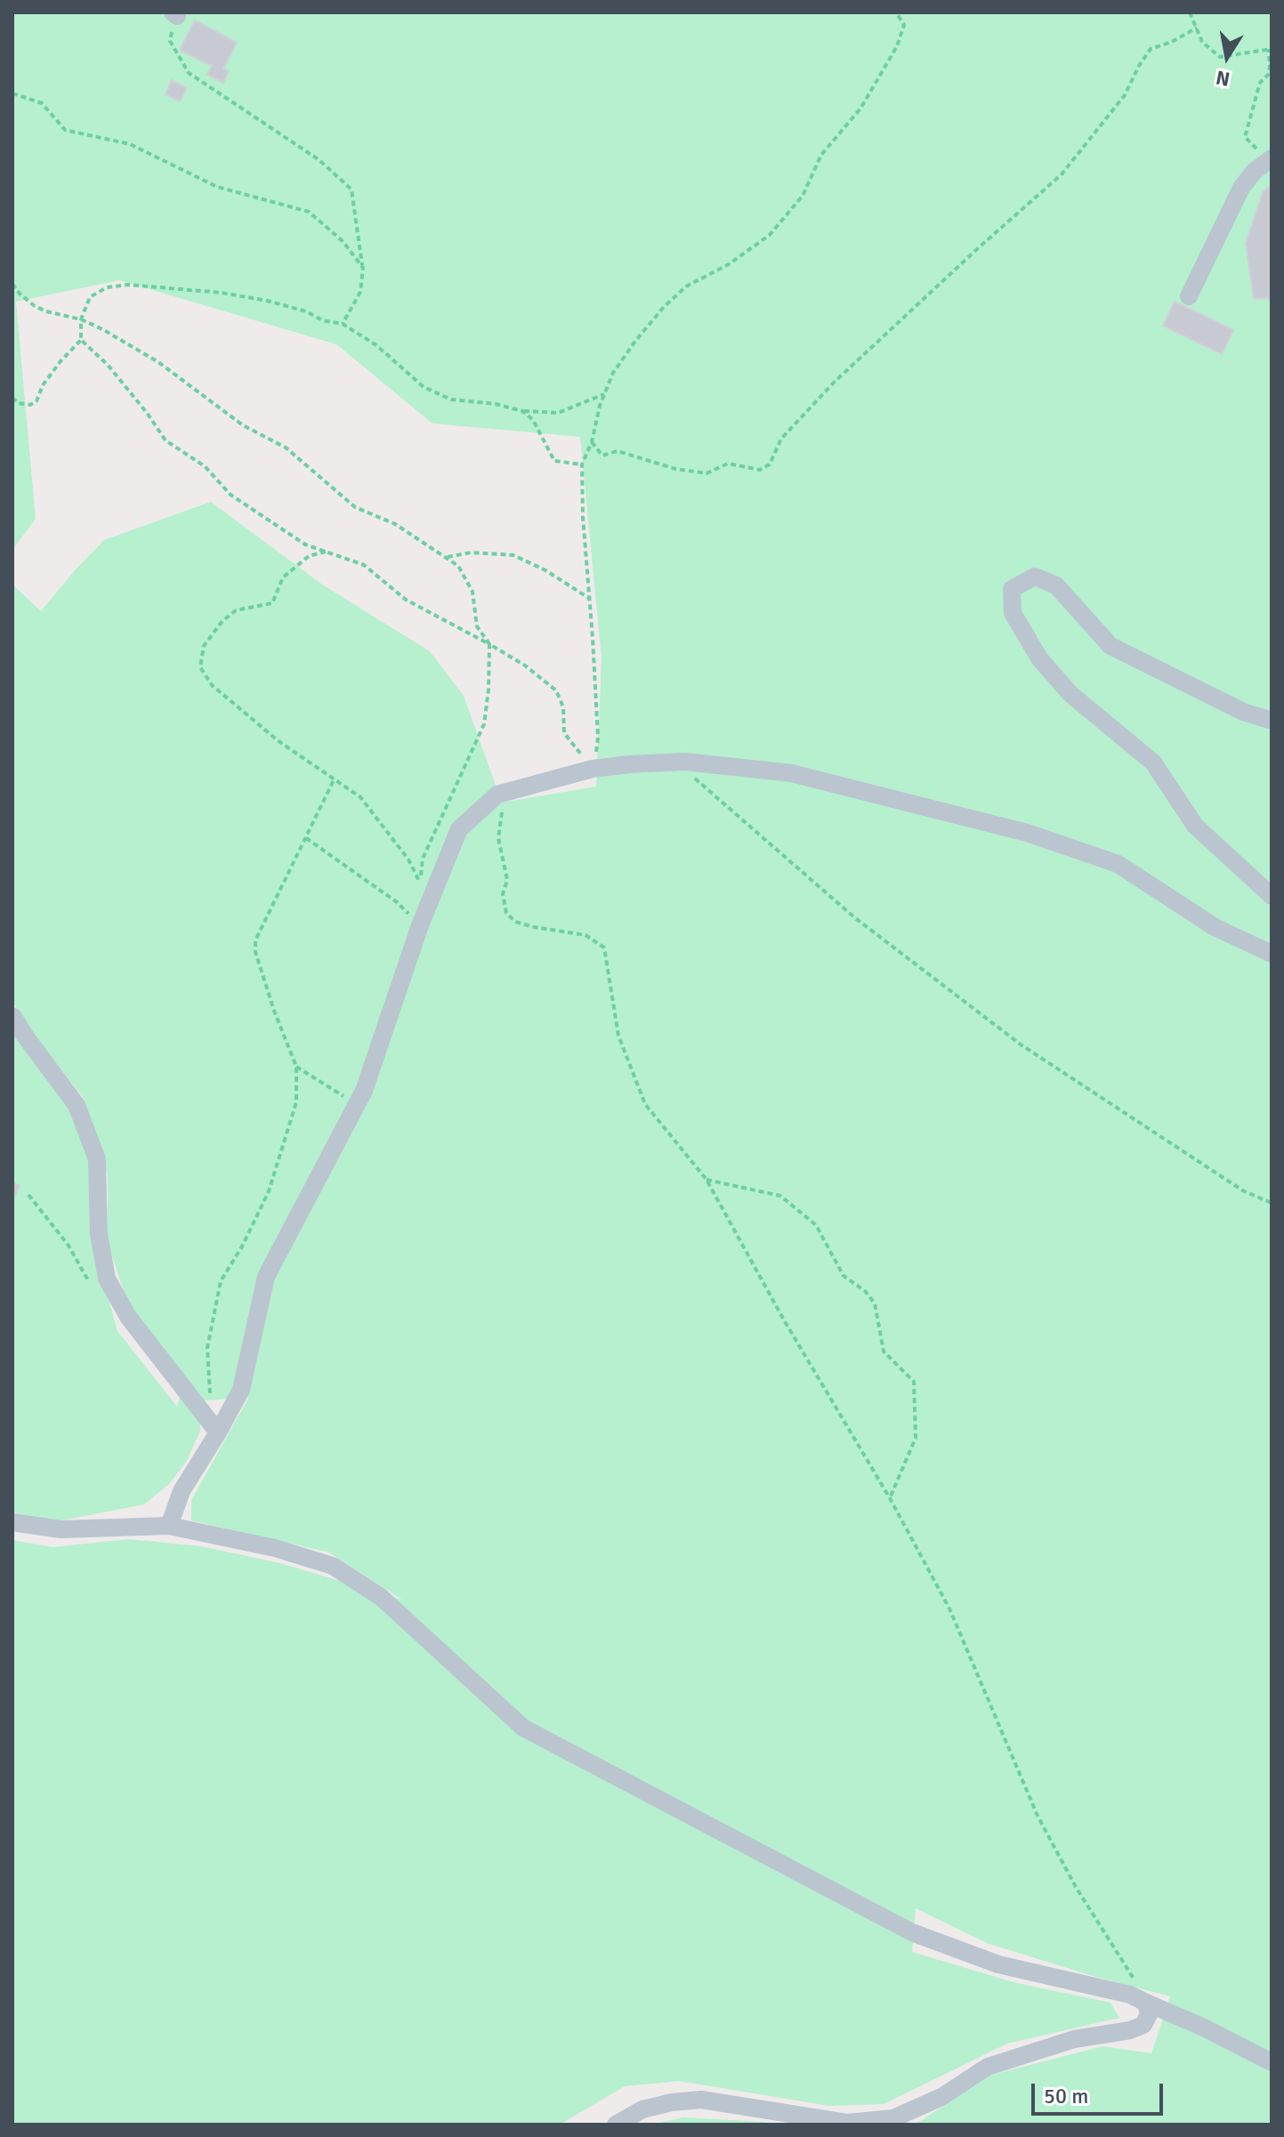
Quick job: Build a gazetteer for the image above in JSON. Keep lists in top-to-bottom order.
{
  "scale_bar": "50 m",
  "north": "bottom"
}
